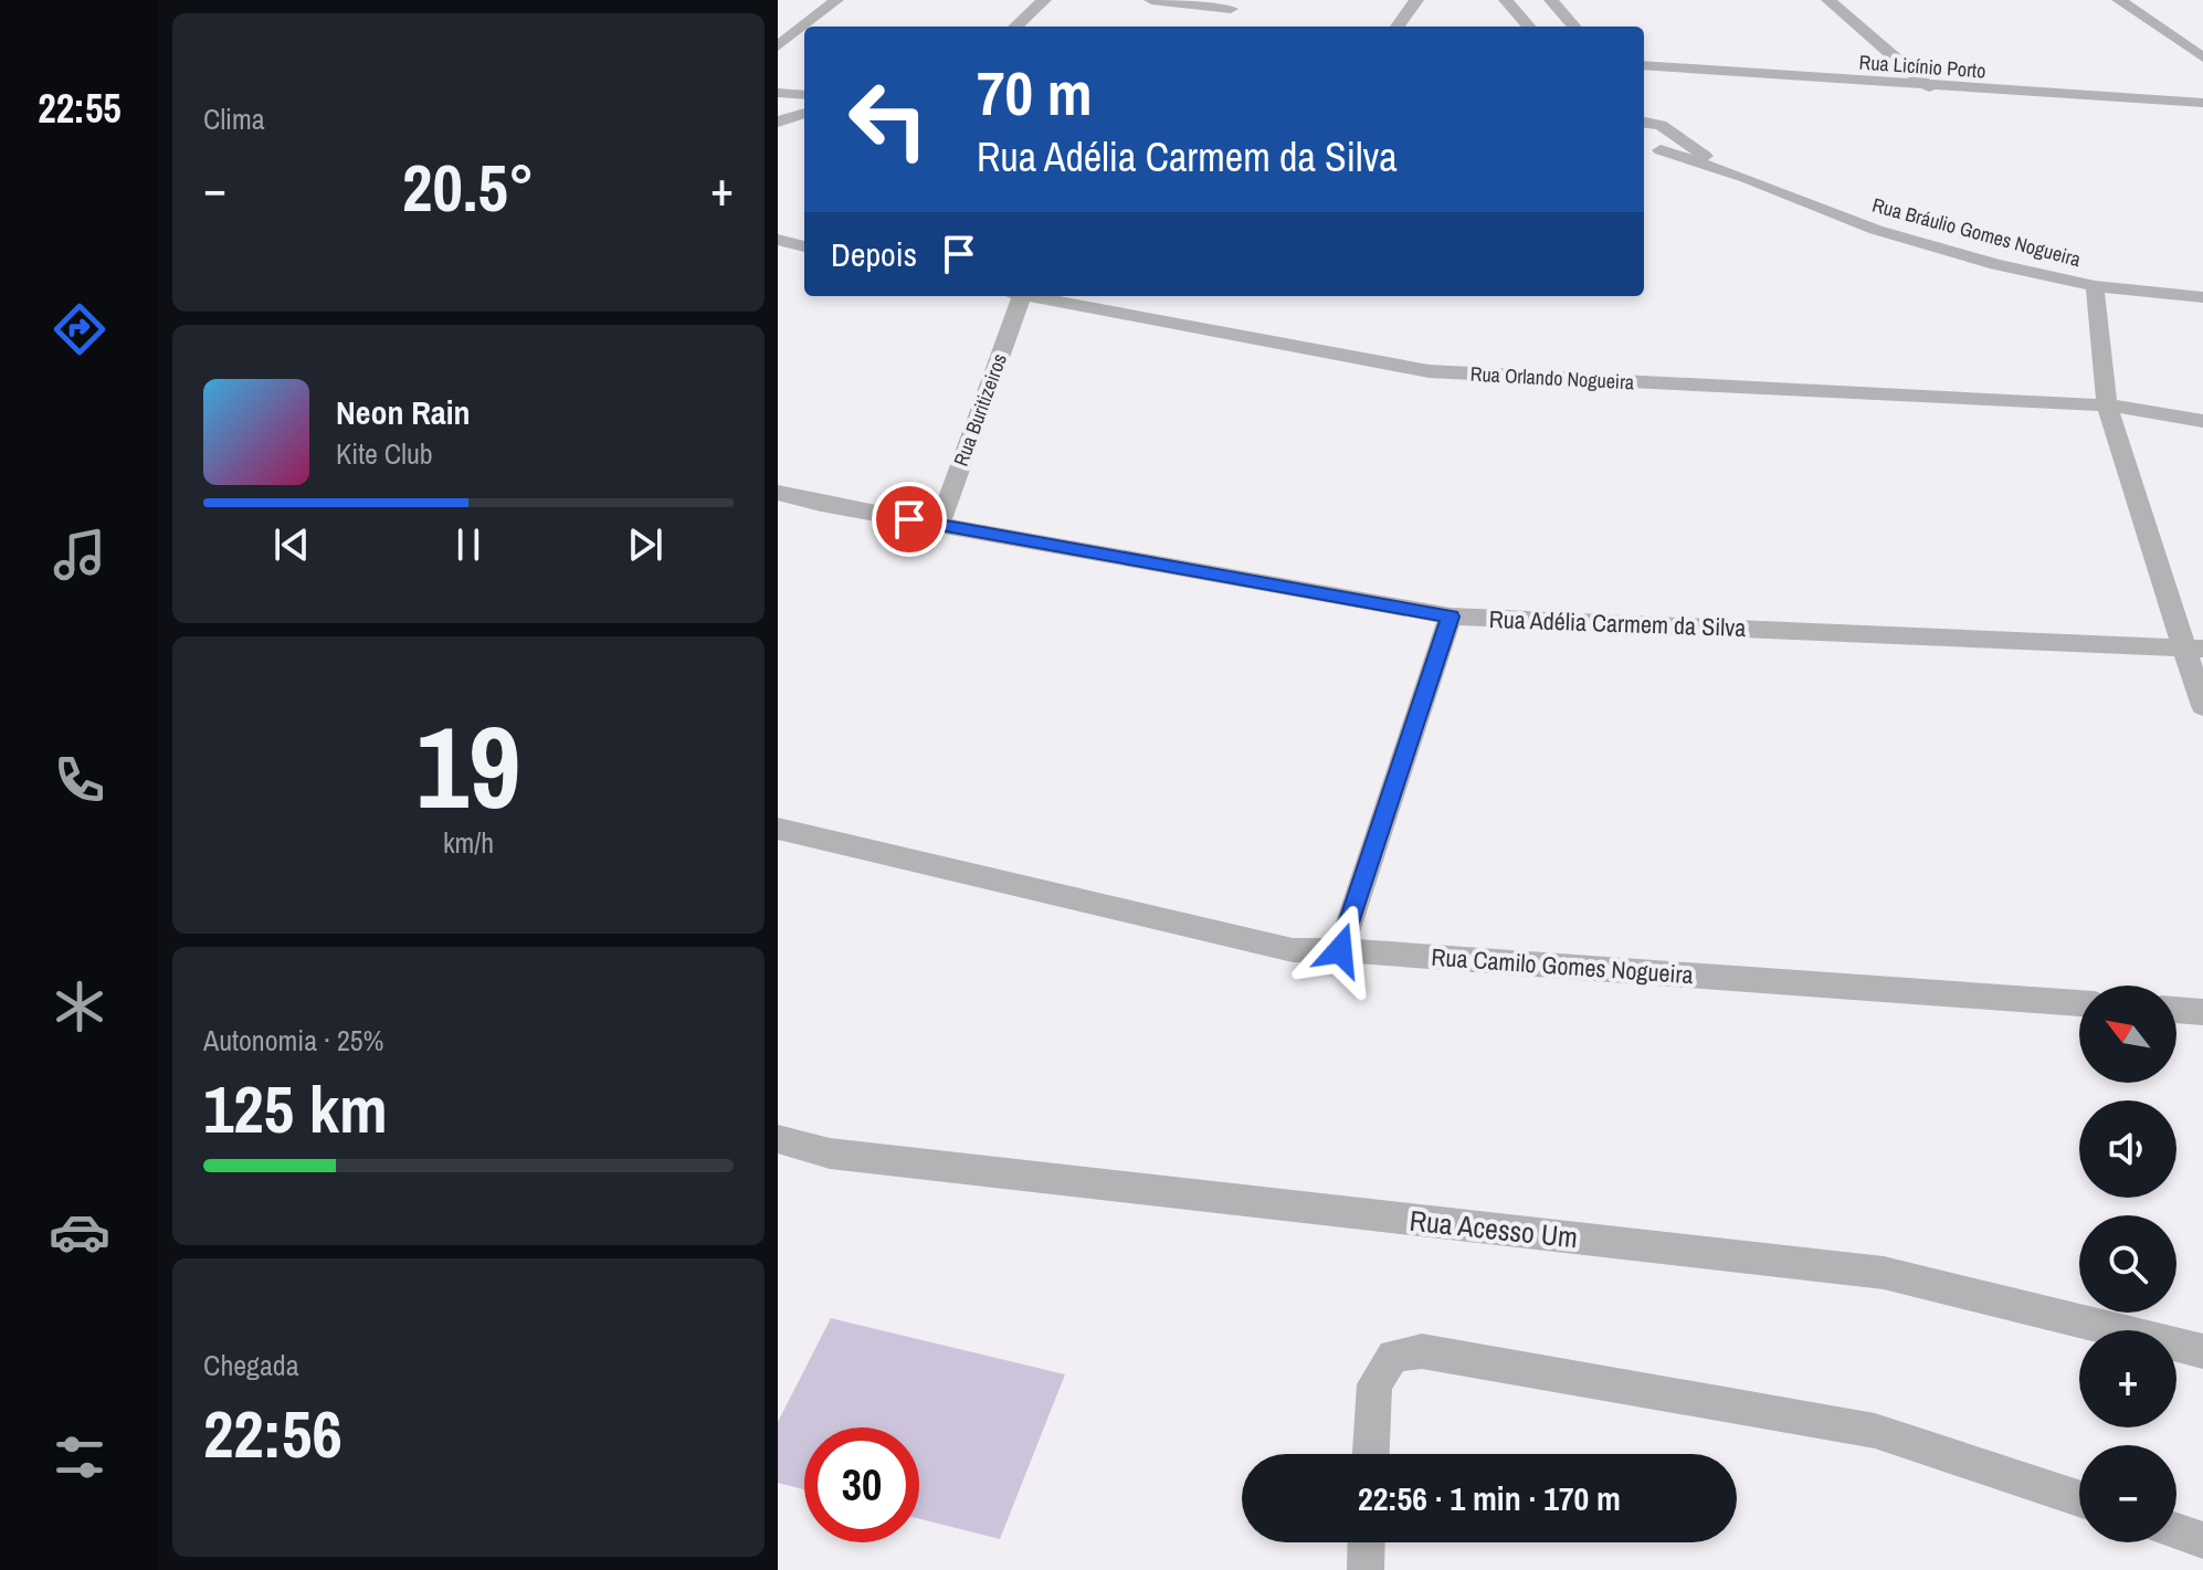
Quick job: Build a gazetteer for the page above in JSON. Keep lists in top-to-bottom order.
{
  "streets": {
    "street": [
      "Rua Licínio Porto",
      "Rua Bráulio Gomes Nogueira",
      "Rua Orlando Nogueira",
      "Rua Buritizeiros",
      "Rua Adélia Carmem da Silva",
      "Rua Camilo Gomes Nogueira",
      "Rua Acesso Um"
    ]
  },
  "crossings": [
    ["Rua Buritizeiros", "Rua Adélia Carmem da Silva"]
  ],
  "north": "top left",
  "page": {
    "tabs": "22:55",
    "tile": [
      "Clima",
      ["19", "km/h"],
      ["Autonomia · 25%", "125 km"],
      ["Chegada", "22:56"]
    ],
    "turn": ["70 m", "Rua Adélia Carmem da Silva"],
    "heat": ["−", "20.5°", "+"],
    "then": "Depois",
    "song": ["Neon Rain", "Kite Club"],
    "map_buttons": ["+", "−"],
    "limit": "30",
    "trip": "22:56 · 1 min · 170 m"
  }
}
